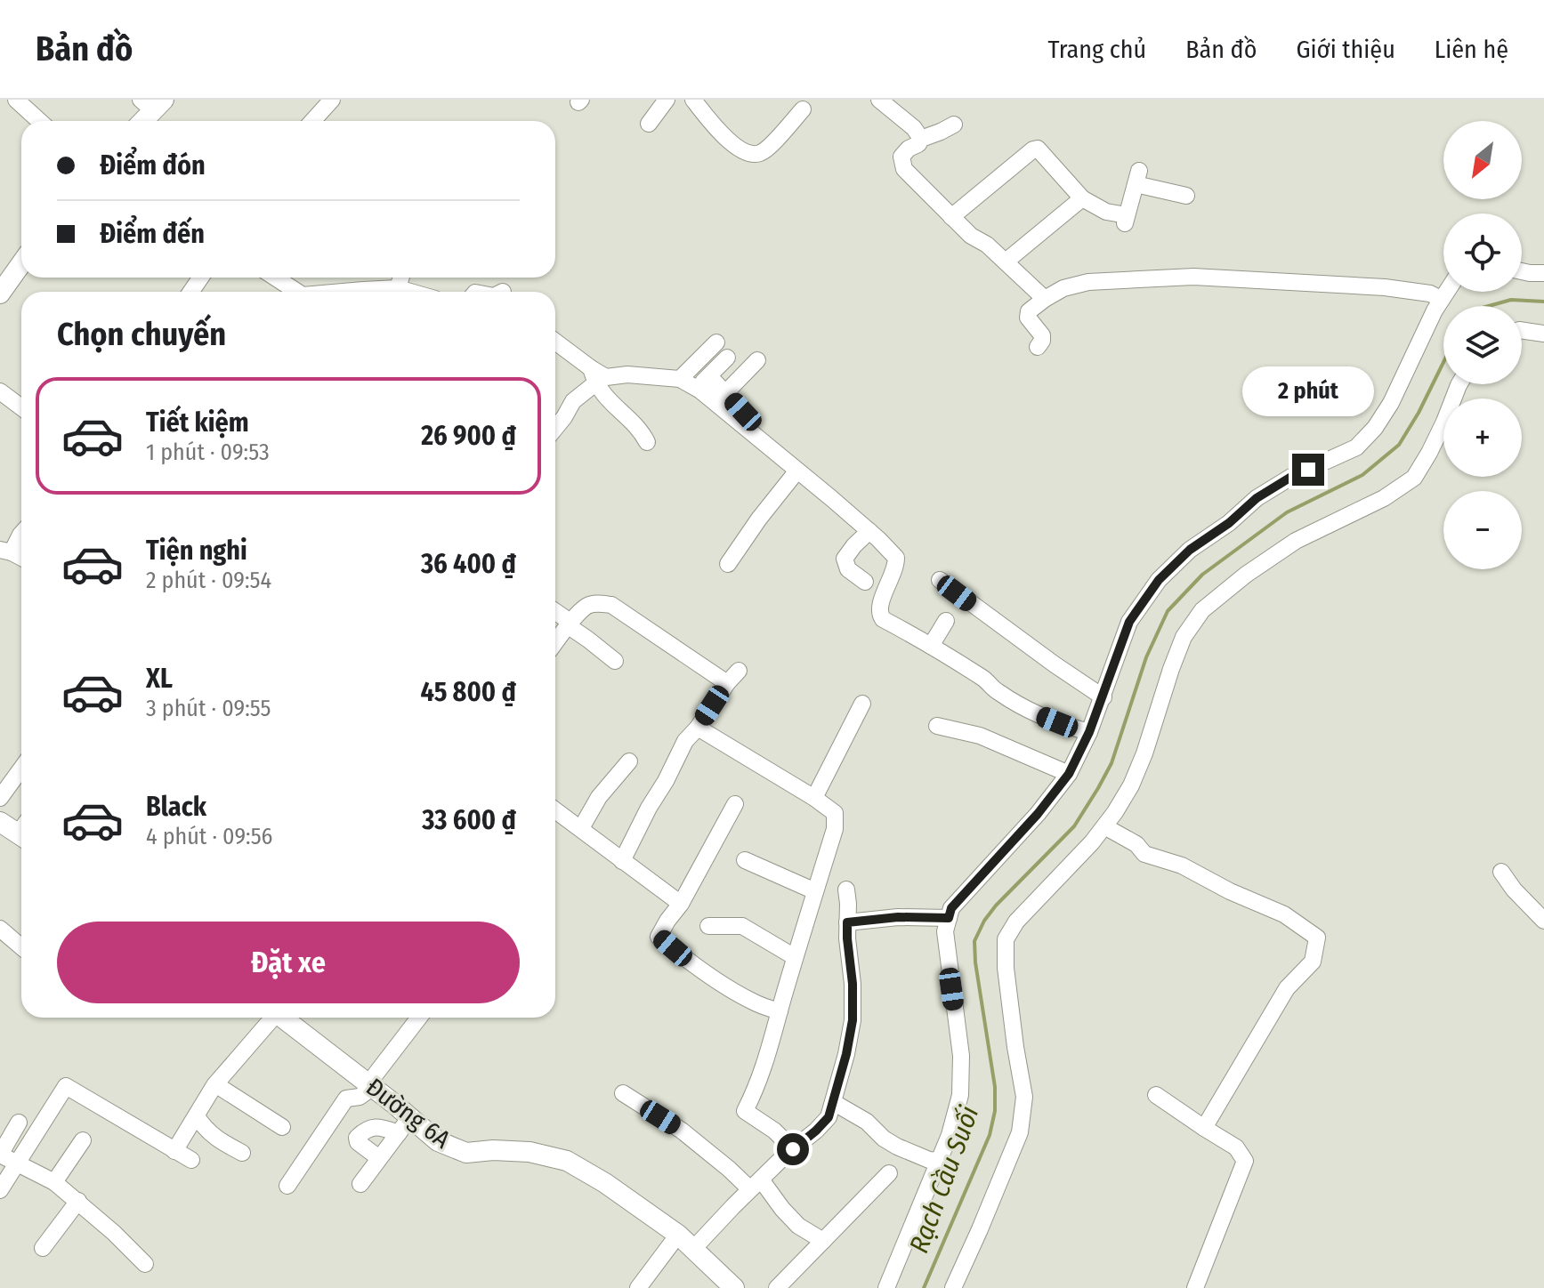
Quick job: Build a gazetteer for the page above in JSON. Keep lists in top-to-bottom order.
{
  "streets": {
    "street": ["Đường 6A"]
  },
  "water": ["Rạch Cầu Suối"],
  "north": "bottom left",
  "page": {
    "header": "Bản đồ",
    "nav": [
      "Trang chủ",
      "Bản đồ",
      "Giới thiệu",
      "Liên hệ"
    ],
    "map_buttons": ["+", "−"],
    "banner": ["Điểm đón", "Điểm đến"],
    "heading": "Chọn chuyến",
    "bubble": "2 phút",
    "list": [
      {
        "name": "Tiết kiệm",
        "note": "1 phút · 09:53",
        "value": "26 900 ₫"
      },
      {
        "name": "Tiện nghi",
        "note": "2 phút · 09:54",
        "value": "36 400 ₫"
      },
      {
        "name": "XL",
        "note": "3 phút · 09:55",
        "value": "45 800 ₫"
      },
      {
        "name": "Black",
        "note": "4 phút · 09:56",
        "value": "33 600 ₫"
      }
    ],
    "buttons": "Đặt xe"
  }
}
